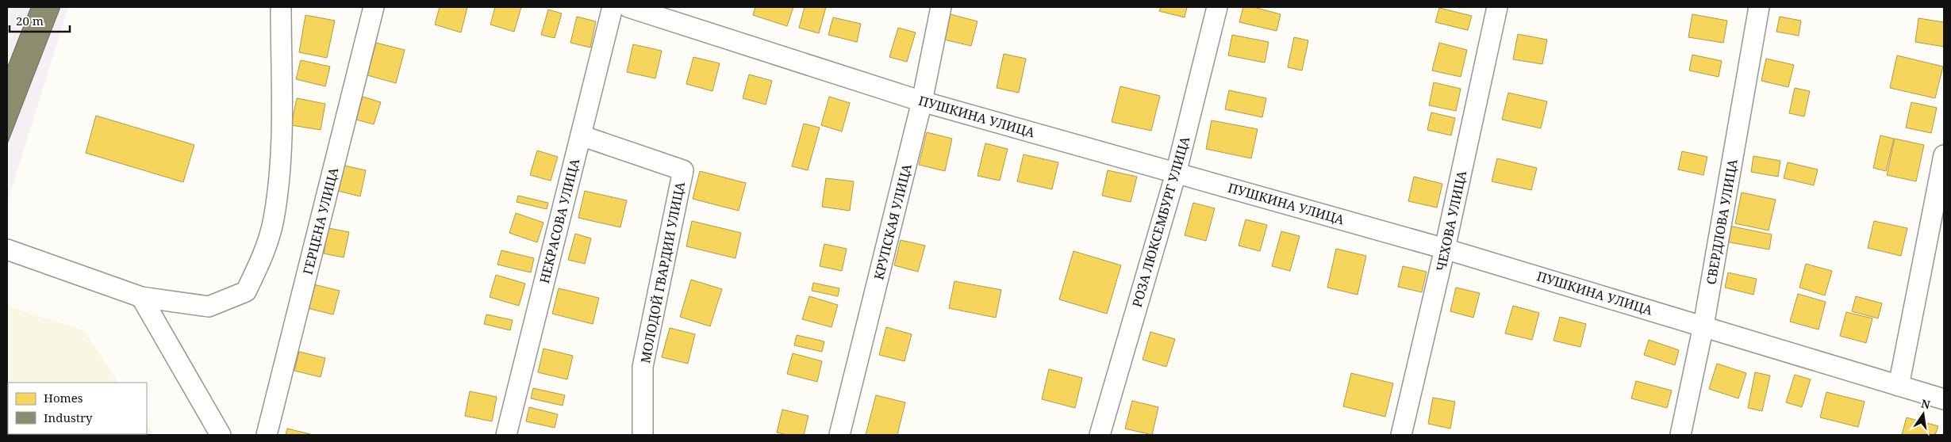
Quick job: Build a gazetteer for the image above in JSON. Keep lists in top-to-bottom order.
{
  "streets": {
    "street": [
      "ПУШКИНА УЛИЦА",
      "ГЕРЦЕНА УЛИЦА",
      "НЕКРАСОВА УЛИЦА",
      "ЧЕХОВА УЛИЦА",
      "КРУПСКАЯ УЛИЦА",
      "РОЗА ЛЮКСЕМБУРГ УЛИЦА",
      "СВЕРДЛОВА УЛИЦА",
      "МОЛОДОЙ ГВАРДИИ УЛИЦА"
    ]
  },
  "crossings": [
    ["ПУШКИНА УЛИЦА", "ЧЕХОВА УЛИЦА"],
    ["ПУШКИНА УЛИЦА", "КРУПСКАЯ УЛИЦА"],
    ["ПУШКИНА УЛИЦА", "РОЗА ЛЮКСЕМБУРГ УЛИЦА"],
    ["ПУШКИНА УЛИЦА", "СВЕРДЛОВА УЛИЦА"],
    ["НЕКРАСОВА УЛИЦА", "МОЛОДОЙ ГВАРДИИ УЛИЦА"]
  ],
  "legend": ["Homes", "Industry"],
  "scale_bar": "20 m",
  "north": "top"
}
